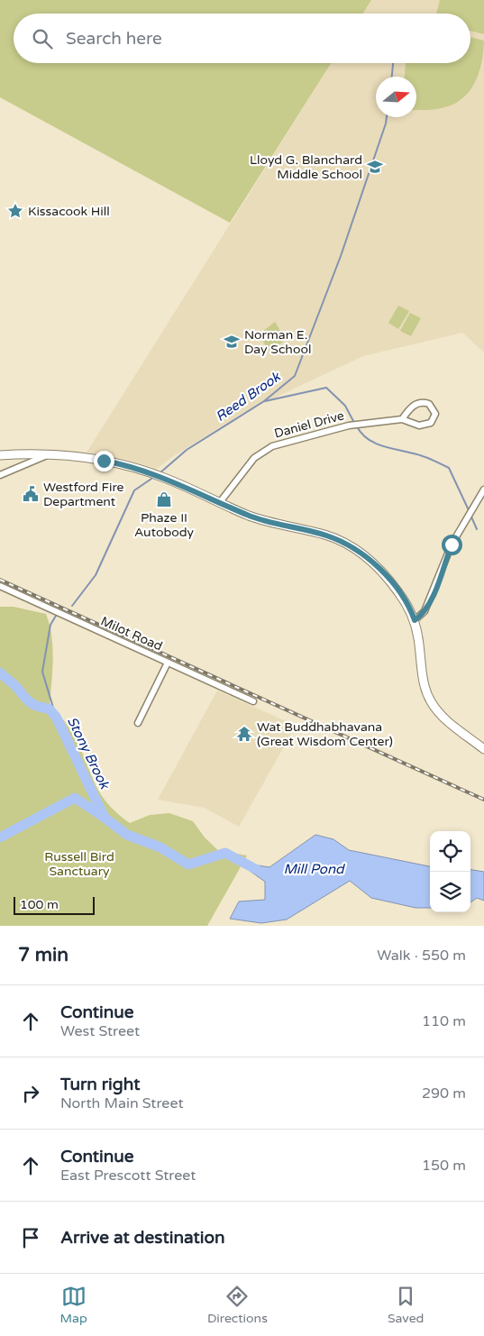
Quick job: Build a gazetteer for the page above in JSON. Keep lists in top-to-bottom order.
{
  "streets": {
    "street": ["Daniel Drive", "Milot Road"]
  },
  "water": ["Reed Brook", "Stony Brook", "Mill Pond"],
  "parks": ["Russell Bird Sanctuary"],
  "places": {
    "school or university": ["Lloyd G. Blanchard Middle School", "Norman E. Day School"],
    "place": ["Kissacook Hill"],
    "public building": ["Westford Fire Department"],
    "shop": ["Phaze II Autobody"],
    "temple": ["Wat Buddhabhavana (Great Wisdom Center)"]
  },
  "scale_bar": "100 m",
  "north": "right",
  "page": {
    "search": "Search here",
    "scale": "100 m",
    "heading": ["7 min", "Walk · 550 m"],
    "list": [
      ["Continue", "West Street", "110 m"],
      ["Turn right", "North Main Street", "290 m"],
      ["Continue", "East Prescott Street", "150 m"],
      "Arrive at destination"
    ],
    "nav": ["Map", "Directions", "Saved"]
  }
}
